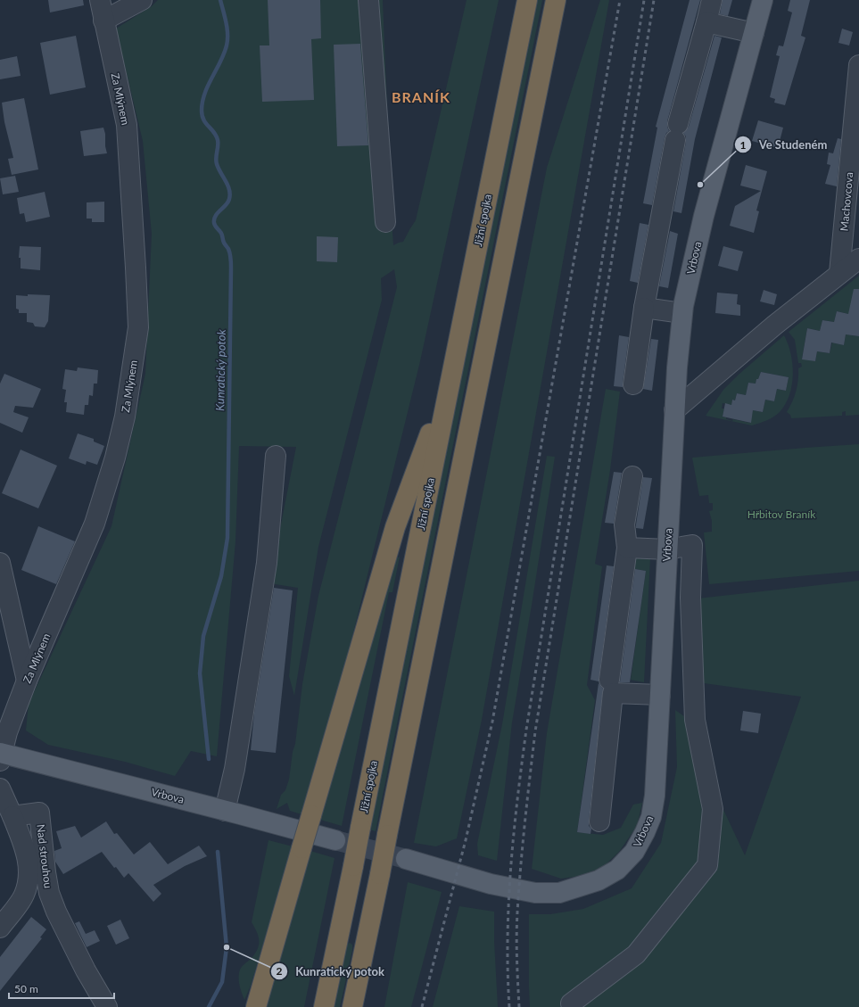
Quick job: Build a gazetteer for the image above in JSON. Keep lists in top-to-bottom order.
{
  "streets": {
    "highway": ["Jižní spojka"],
    "main road": ["Vrbova"],
    "street": ["Za Mlýnem", "Machovcova", "Nad strouhou"]
  },
  "crossings": [
    ["Za Mlýnem", "Vrbova"]
  ],
  "districts": ["BRANÍK"],
  "water": ["Kunratický potok"],
  "parks": ["Hřbitov Braník"],
  "places": ["Ve Studeném", "Kunratický potok"],
  "scale_bar": "50 m"
}
